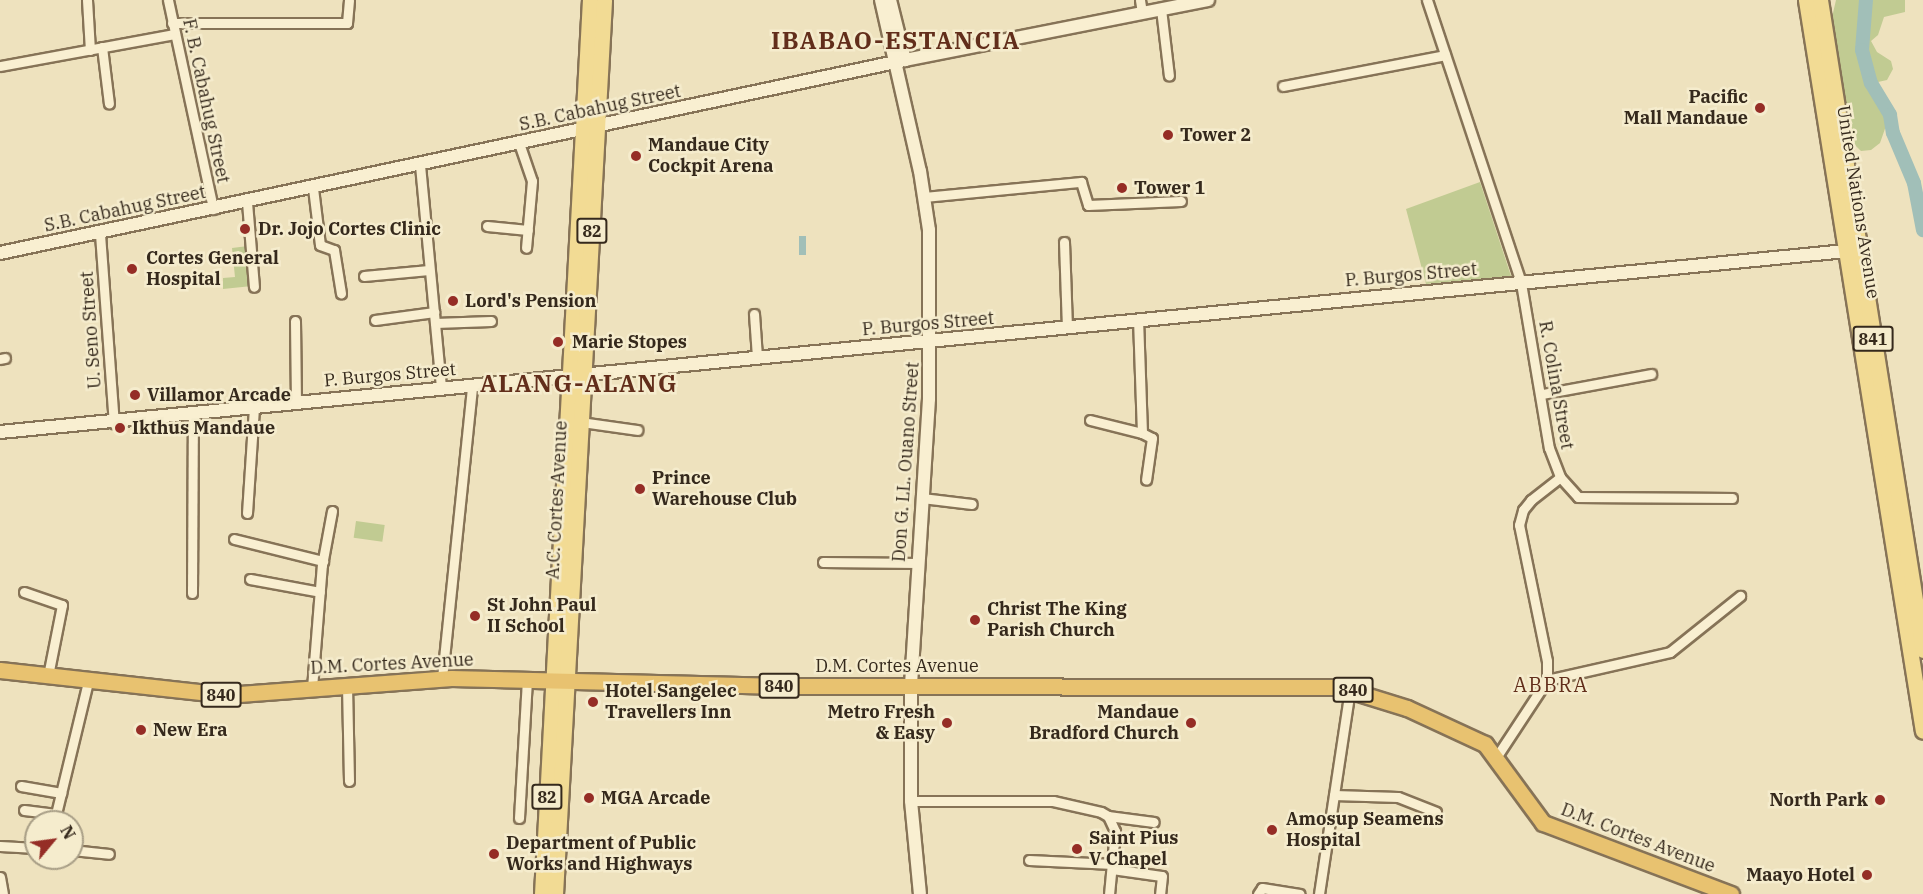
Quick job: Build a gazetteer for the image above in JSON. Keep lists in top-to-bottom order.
{
  "streets": {
    "highway": ["D.M. Cortes Avenue", "840"],
    "main road": [
      "United Nations Avenue",
      "82",
      "841",
      "A.C. Cortes Avenue"
    ],
    "street": [
      "F. B. Cabahug Street",
      "S.B. Cabahug Street",
      "P. Burgos Street",
      "U. Seno Street",
      "R. Colina Street",
      "Don G. LL. Ouano Street"
    ]
  },
  "crossings": [
    ["F. B. Cabahug Street", "S.B. Cabahug Street"],
    ["S.B. Cabahug Street", "U. Seno Street"],
    ["S.B. Cabahug Street", "Don G. LL. Ouano Street"],
    ["S.B. Cabahug Street", "A.C. Cortes Avenue"],
    ["United Nations Avenue", "P. Burgos Street"],
    ["P. Burgos Street", "U. Seno Street"],
    ["P. Burgos Street", "R. Colina Street"],
    ["P. Burgos Street", "Don G. LL. Ouano Street"],
    ["P. Burgos Street", "A.C. Cortes Avenue"],
    ["Don G. LL. Ouano Street", "D.M. Cortes Avenue"],
    ["A.C. Cortes Avenue", "D.M. Cortes Avenue"]
  ],
  "districts": ["IBABAO-ESTANCIA", "ALANG-ALANG", "ABBRA"],
  "places": [
    "Pacific Mall Mandaue",
    "Tower 2",
    "Mandaue City Cockpit Arena",
    "Tower 1",
    "Dr. Jojo Cortes Clinic",
    "Cortes General Hospital",
    "Lord's Pension",
    "Marie Stopes",
    "Villamor Arcade",
    "Ikthus Mandaue",
    "Prince Warehouse Club",
    "St John Paul II School",
    "Christ The King Parish Church",
    "Hotel Sangelec Travellers Inn",
    "Metro Fresh & Easy",
    "Mandaue Bradford Church",
    "New Era",
    "MGA Arcade",
    "North Park",
    "Amosup Seamens Hospital",
    "Saint Pius V Chapel",
    "Department of Public Works and Highways",
    "Maayo Hotel"
  ],
  "north": "top right"
}
